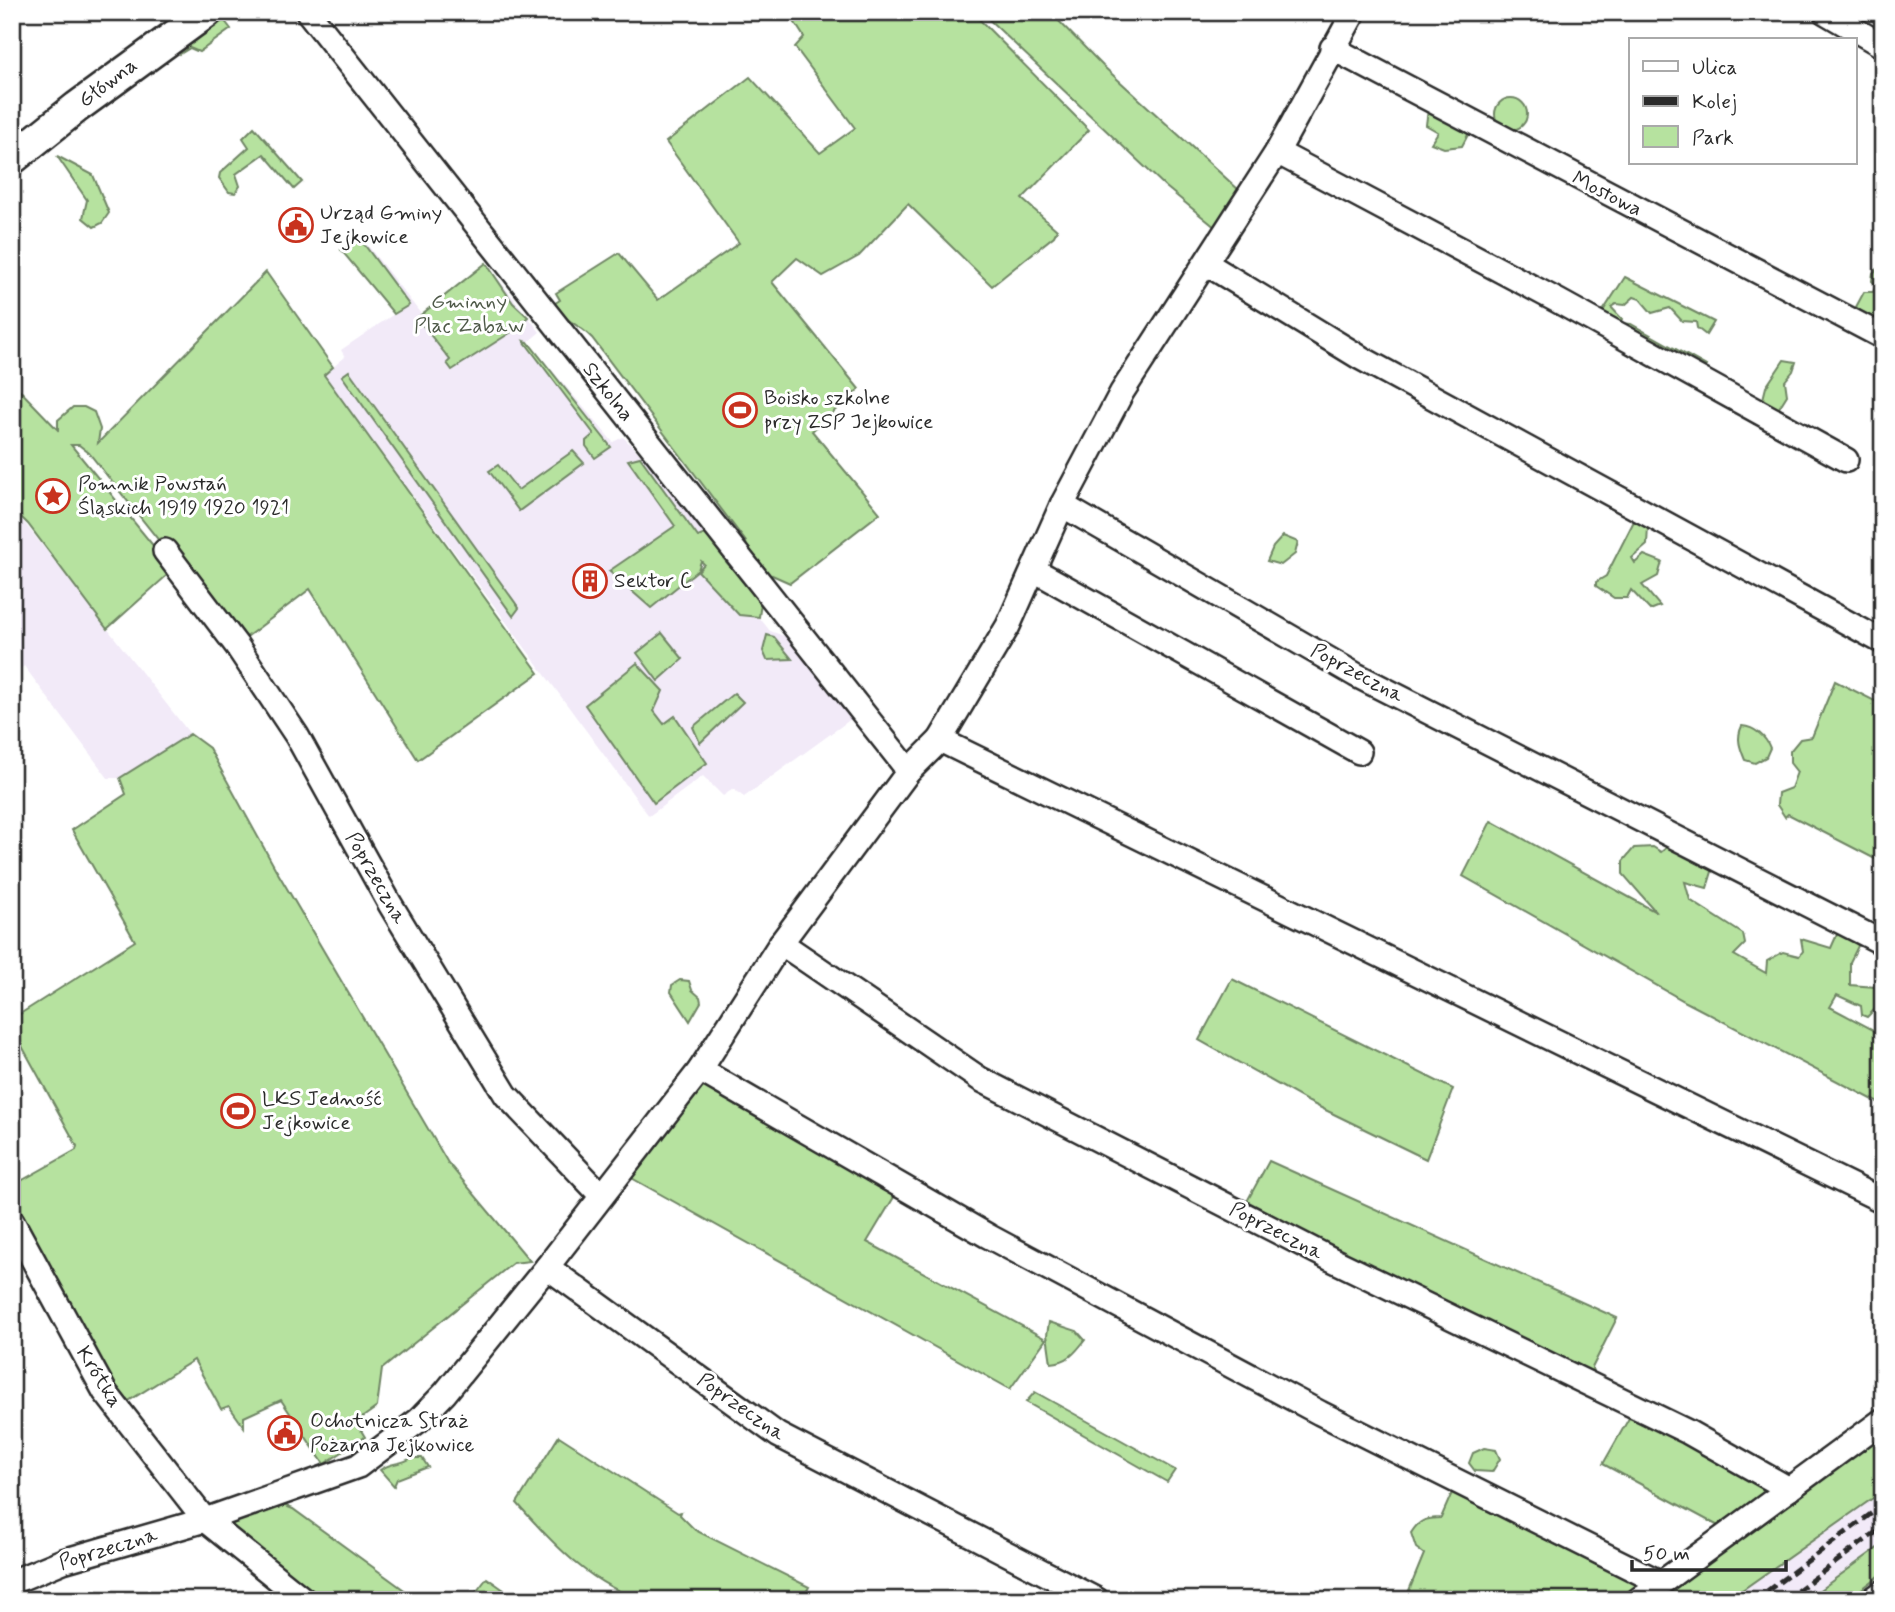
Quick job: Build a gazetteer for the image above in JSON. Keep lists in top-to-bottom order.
{
  "streets": {
    "street": [
      "Główna",
      "Mostowa",
      "Szkolna",
      "Poprzeczna",
      "Krótka"
    ]
  },
  "crossings": [
    ["Mostowa", "Poprzeczna"],
    ["Szkolna", "Poprzeczna"],
    ["Poprzeczna", "Krótka"]
  ],
  "parks": ["Gminny Plac Zabaw"],
  "places": {
    "public building": ["Urząd Gminy Jejkowice", "Ochotnicza Straż Pożarna Jejkowice"],
    "sports": ["Boisko szkolne przy ZSP Jejkowice", "LKS Jedność Jejkowice"],
    "place": ["Pomnik Powstań Śląskich 1919 1920 1921"],
    "building": ["Sektor C"]
  },
  "legend": ["Ulica", "Kolej", "Park"],
  "scale_bar": "50 m"
}
